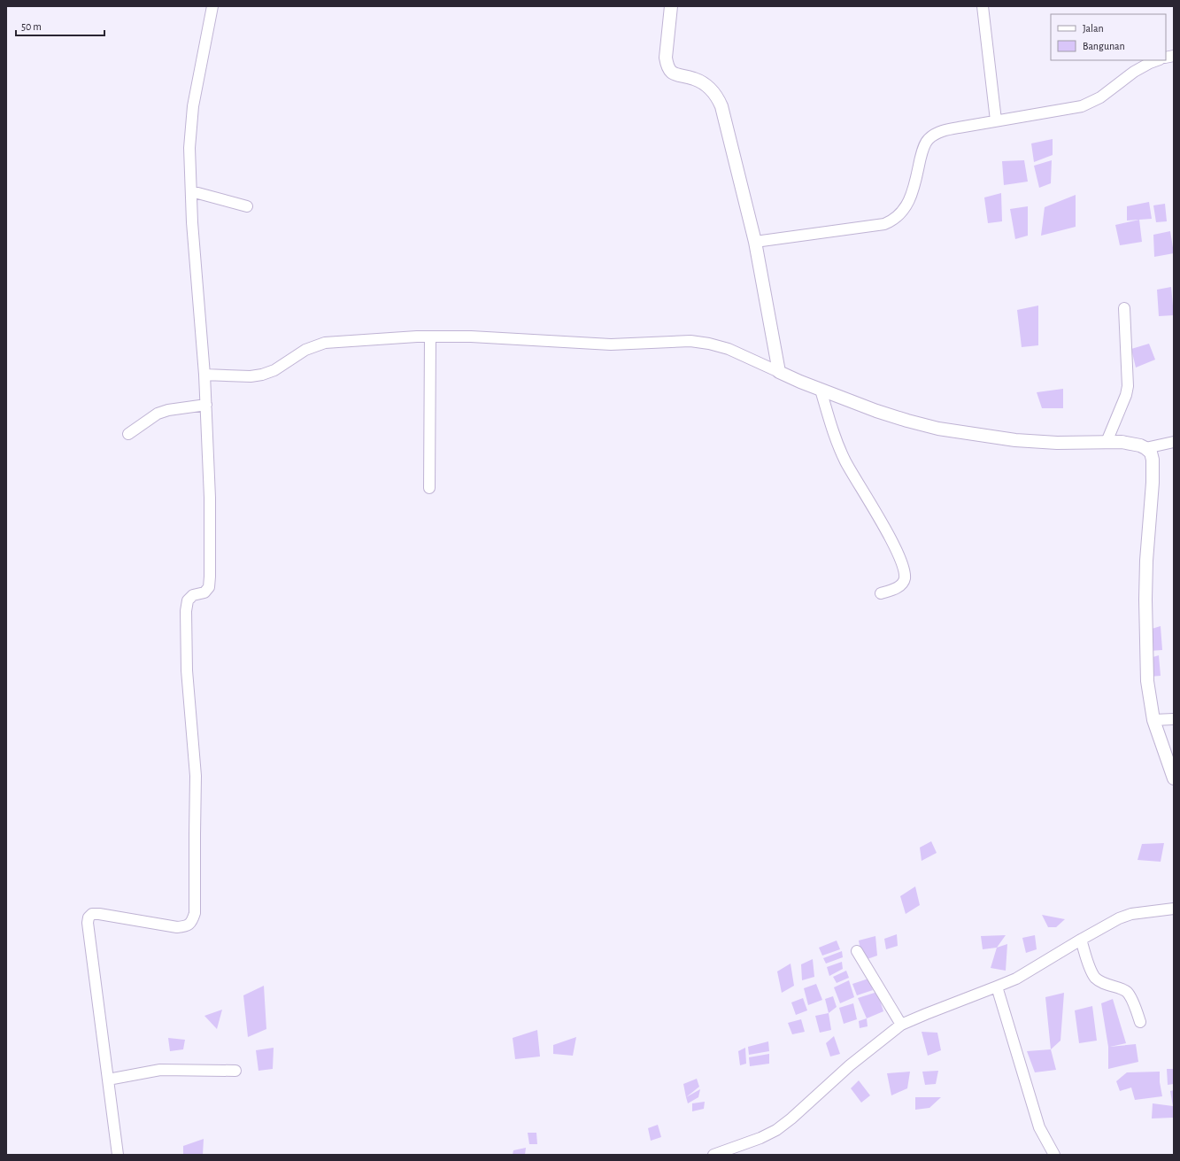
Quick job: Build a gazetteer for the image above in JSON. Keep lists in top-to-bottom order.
{
  "legend": ["Jalan", "Bangunan"],
  "scale_bar": "50 m"
}
